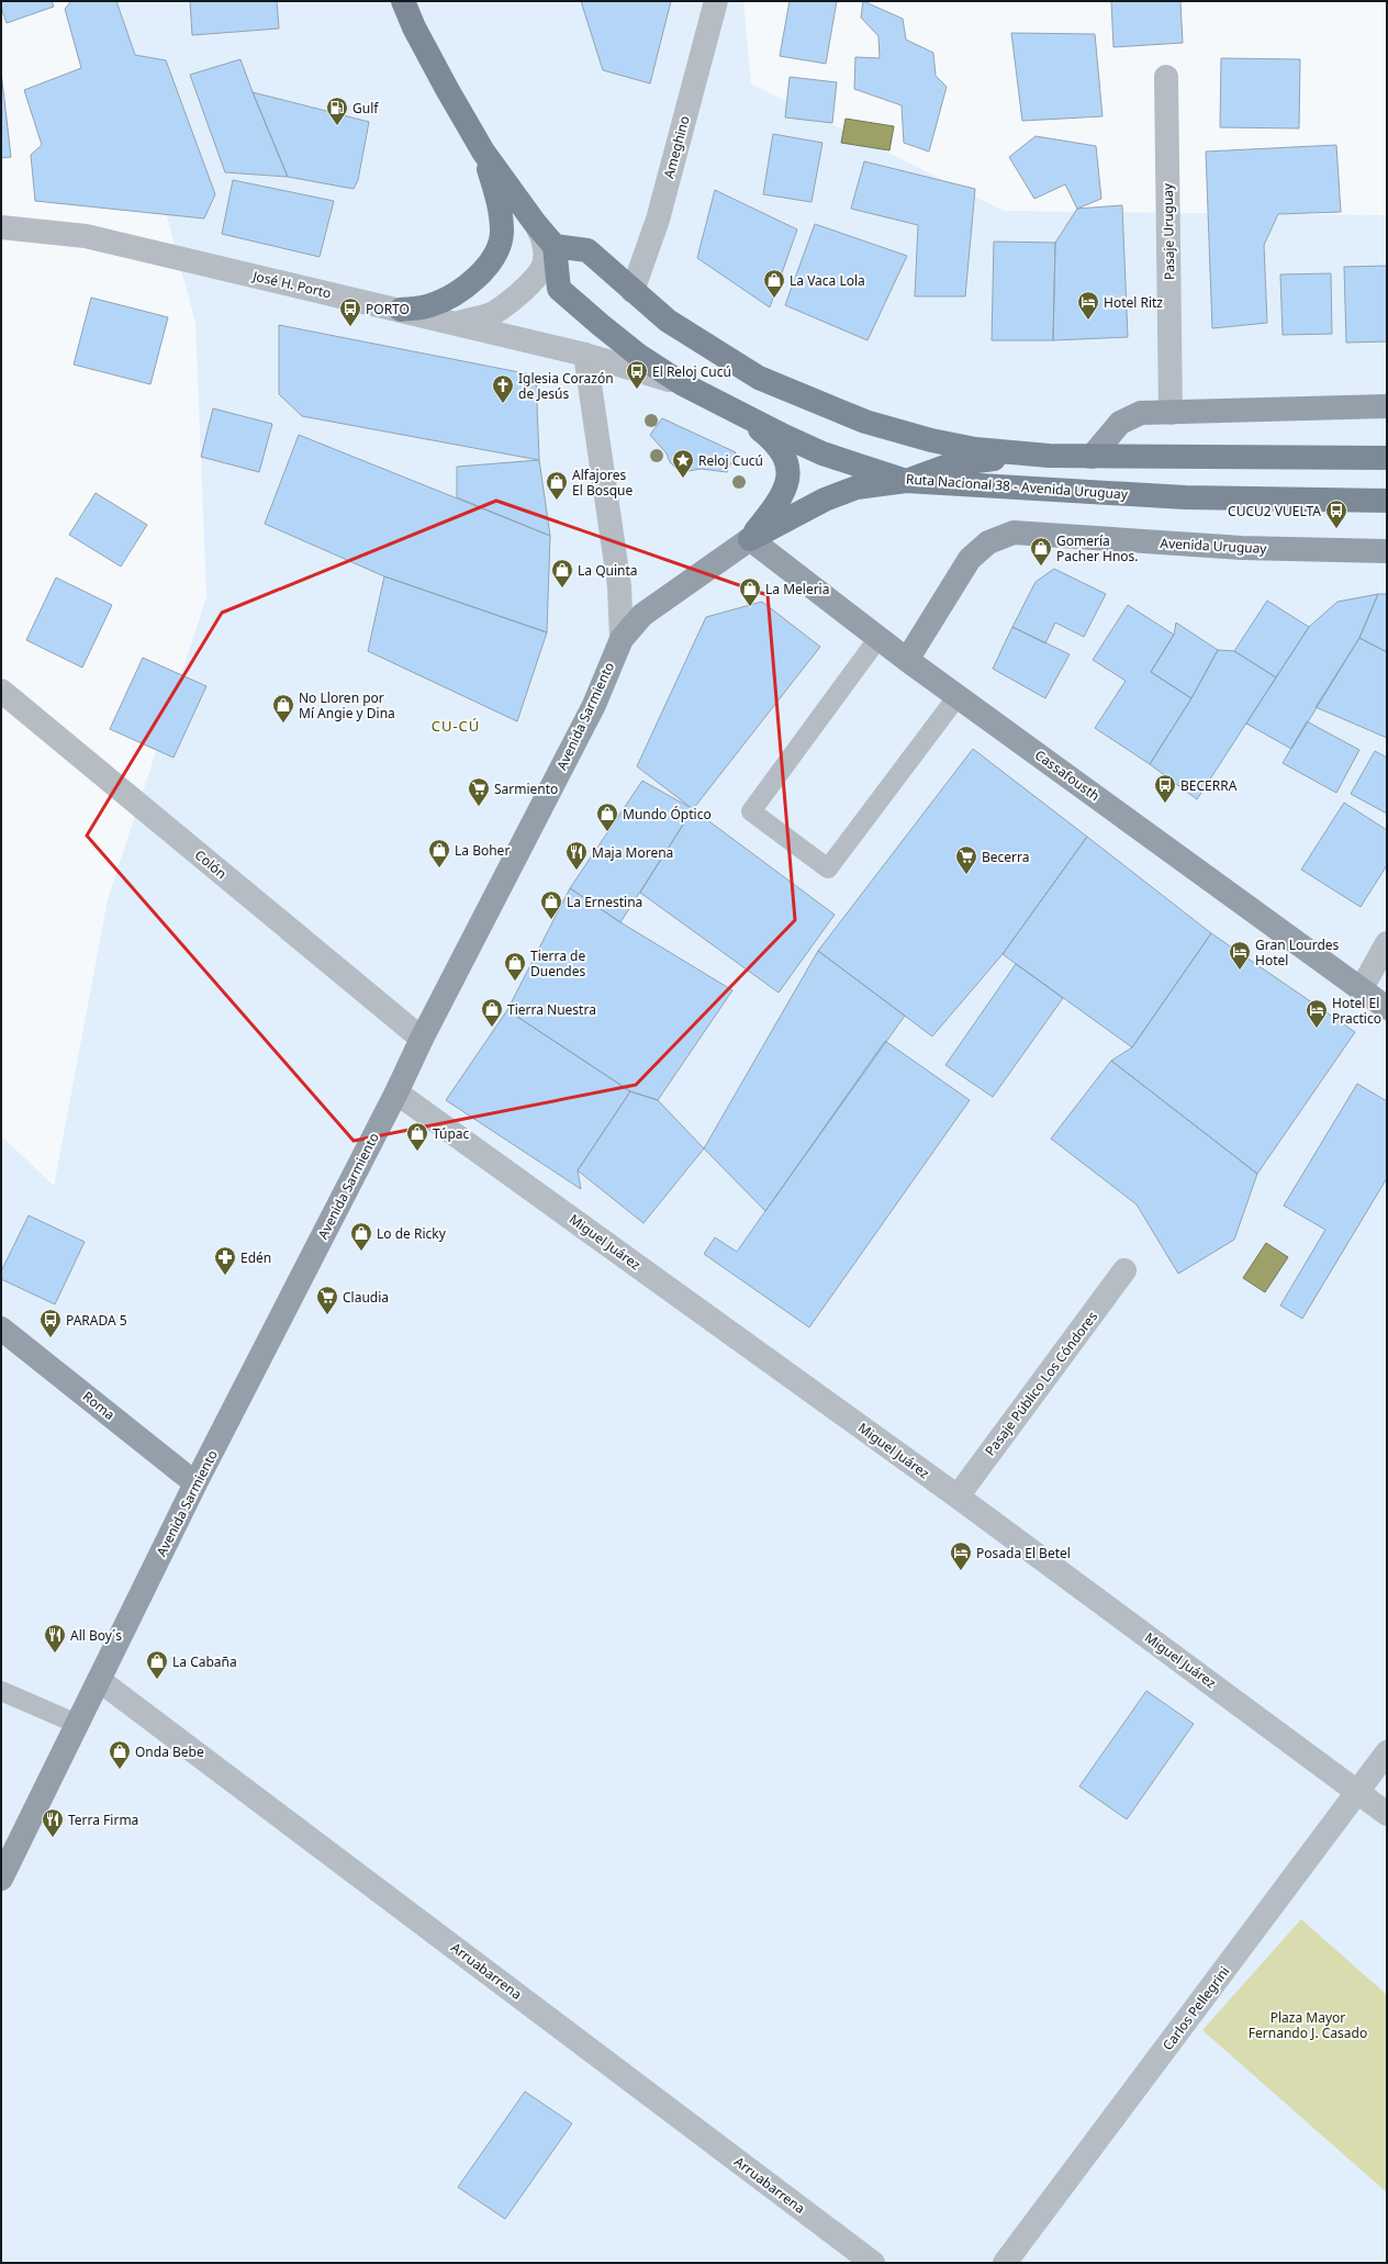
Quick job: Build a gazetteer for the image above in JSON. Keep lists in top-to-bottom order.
{
  "streets": {
    "main road": [
      "Ruta Nacional 38 - Avenida Uruguay",
      "Avenida Uruguay",
      "Avenida Sarmiento",
      "Cassafousth",
      "Roma"
    ],
    "street": [
      "Ameghino",
      "Pasaje Uruguay",
      "José H. Porto",
      "Colón",
      "Miguel Juárez",
      "Pasaje Público Los Cóndores",
      "Arruabarrena",
      "Carlos Pellegrini"
    ]
  },
  "crossings": [
    ["José H. Porto", "Ruta Nacional 38 - Avenida Uruguay"],
    ["Avenida Uruguay", "Cassafousth"],
    ["Avenida Sarmiento", "Cassafousth"],
    ["Avenida Sarmiento", "Colón"],
    ["Avenida Sarmiento", "Miguel Juárez"],
    ["Avenida Sarmiento", "Roma"],
    ["Avenida Sarmiento", "Arruabarrena"],
    ["Miguel Juárez", "Pasaje Público Los Cóndores"],
    ["Miguel Juárez", "Carlos Pellegrini"]
  ],
  "districts": ["CU-CÚ"],
  "parks": ["Plaza Mayor Fernando J. Casado"],
  "places": {
    "fuel station": ["Gulf"],
    "shop": [
      "La Vaca Lola",
      "Alfajores El Bosque",
      "Gomería Pacher Hnos.",
      "La Quinta",
      "La Meleria",
      "No Lloren por Mí Angie y Dina",
      "Mundo Óptico",
      "La Boher",
      "La Ernestina",
      "Tierra de Duendes",
      "Tierra Nuestra",
      "Túpac",
      "Lo de Ricky",
      "La Cabaña",
      "Onda Bebe"
    ],
    "hotel": [
      "Hotel Ritz",
      "Gran Lourdes Hotel",
      "Hotel El Practico",
      "Posada El Betel"
    ],
    "bus stop": [
      "PORTO",
      "El Reloj Cucú",
      "CUCU2 VUELTA",
      "BECERRA",
      "PARADA 5"
    ],
    "church": ["Iglesia Corazón de Jesús"],
    "place": ["Reloj Cucú"],
    "supermarket": ["Sarmiento", "Becerra", "Claudia"],
    "restaurant": ["Maja Morena", "All Boy´s", "Terra Firma"],
    "pharmacy": ["Edén"]
  }
}
